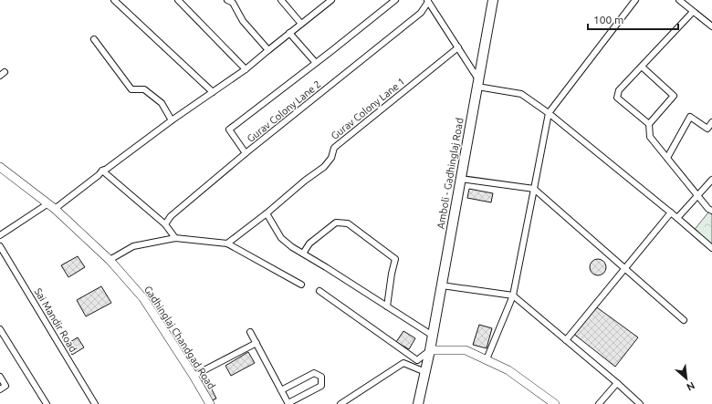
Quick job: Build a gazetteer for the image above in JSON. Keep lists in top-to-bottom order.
{
  "streets": {
    "highway": ["Amboli - Gadhinglaj Road"],
    "main road": ["Gadhinglaj Chandgad Road"],
    "street": ["Gurav Colony Lane 1", "Gurav Colony Lane 2", "Sai Mandir Road"]
  },
  "scale_bar": "100 m",
  "north": "bottom right"
}
